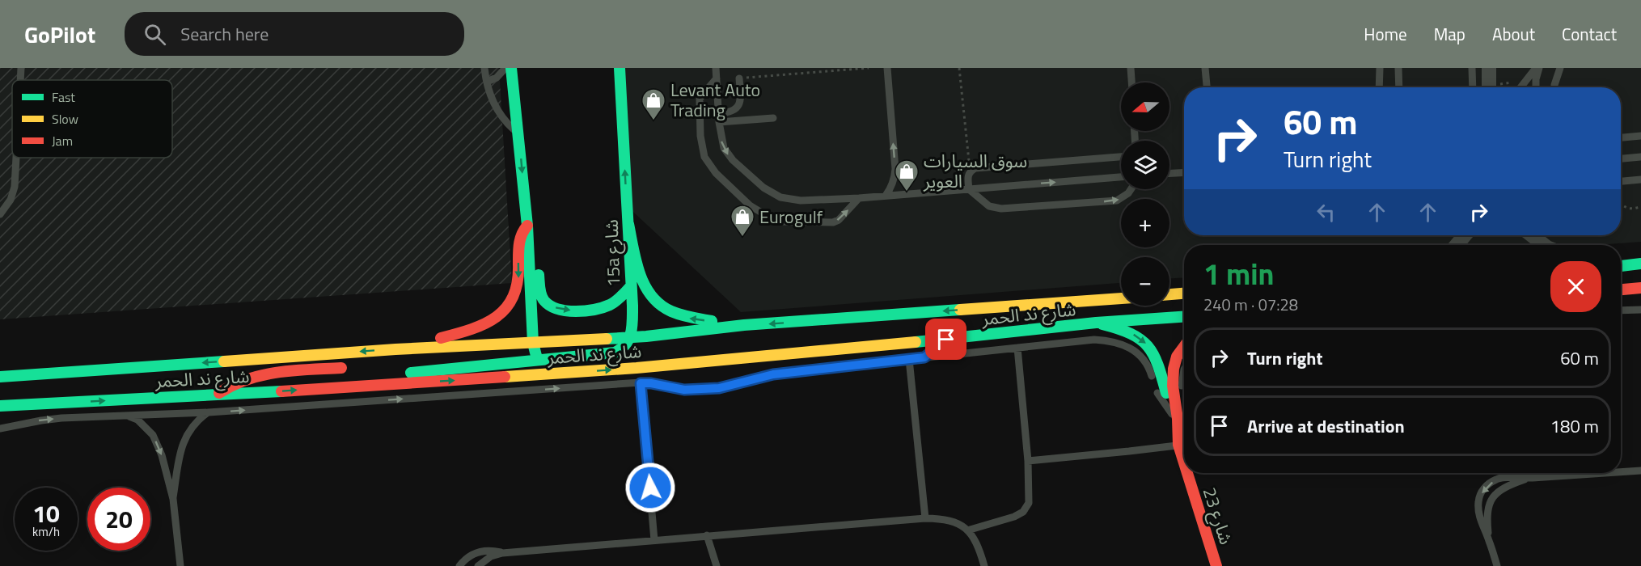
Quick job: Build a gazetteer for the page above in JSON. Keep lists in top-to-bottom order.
{
  "streets": {
    "main road": ["15a شارع", "شارع ند الحمر", "شارع 23"]
  },
  "crossings": [
    ["15a شارع", "شارع ند الحمر"],
    ["شارع ند الحمر", "شارع 23"]
  ],
  "one_way": ["15a شارع", "شارع 23"],
  "places": {
    "shop": ["Levant Auto Trading", "سوق السيارات العوير", "Eurogulf"]
  },
  "legend": ["Fast", "Slow", "Jam"],
  "north": "left",
  "page": {
    "header": "GoPilot",
    "search": "Search here",
    "nav": [
      "Home",
      "Map",
      "About",
      "Contact"
    ],
    "map_buttons": ["+", "−"],
    "turn": ["60 m", "Turn right"],
    "heading": ["1 min", "240 m · 07:28"],
    "list": [
      {
        "name": "Turn right",
        "value": "60 m"
      },
      {
        "name": "Arrive at destination",
        "value": "180 m"
      }
    ],
    "speed": "10 km/h",
    "limit": "20"
  }
}
